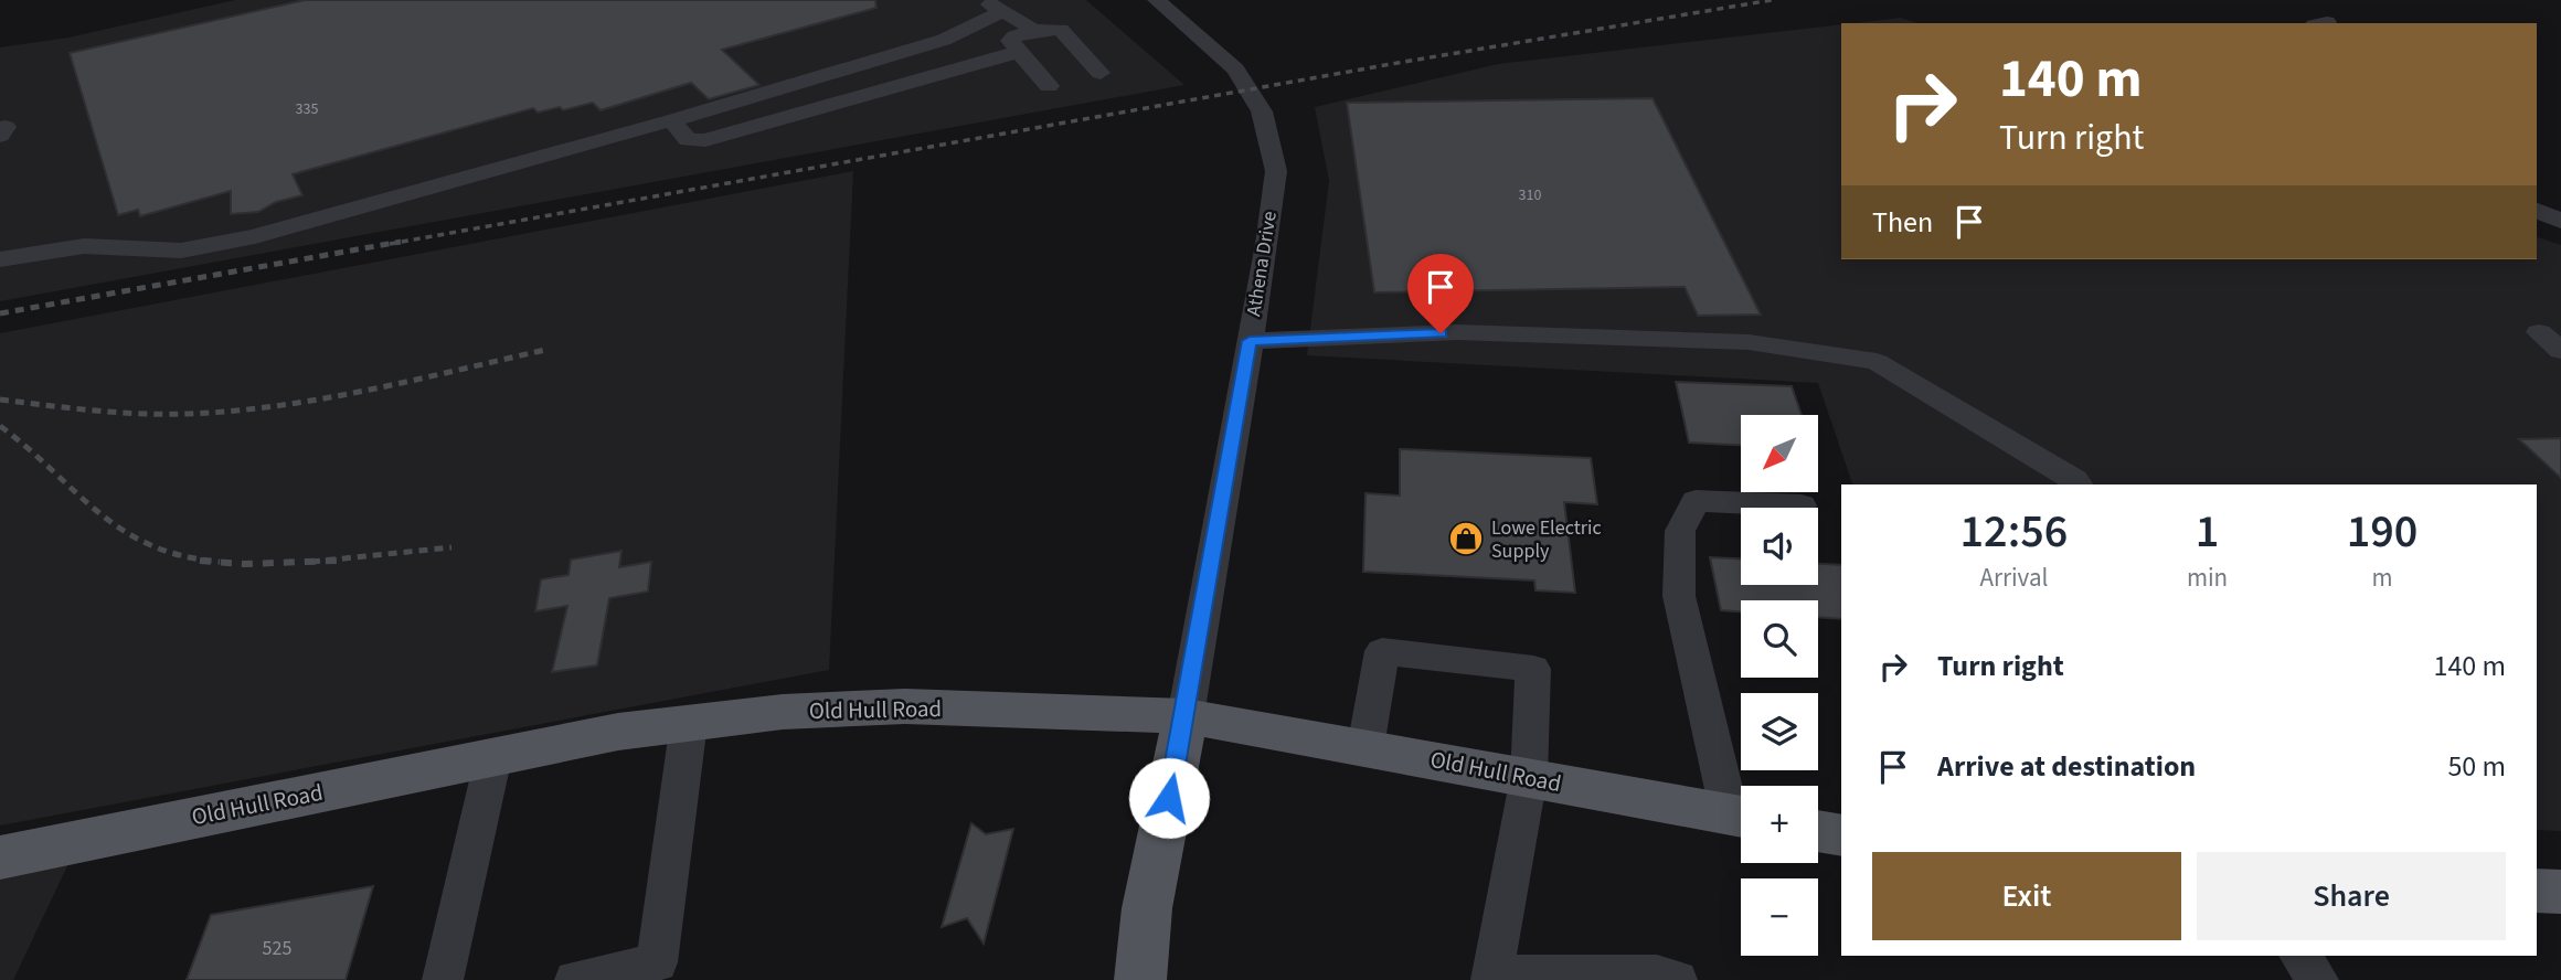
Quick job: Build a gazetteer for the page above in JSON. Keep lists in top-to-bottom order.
{
  "streets": {
    "main road": ["Athena Drive", "Old Hull Road"]
  },
  "crossings": [
    ["Athena Drive", "Old Hull Road"]
  ],
  "places": {
    "shop": ["Lowe Electric Supply"]
  },
  "house_numbers": ["335", "310", "525"],
  "north": "bottom left",
  "page": {
    "turn": ["140 m", "Turn right"],
    "then": "Then",
    "map_buttons": ["+", "−"],
    "eta": [
      "12:56",
      "Arrival",
      "1",
      "min",
      "190",
      "m"
    ],
    "list": [
      {
        "name": "Turn right",
        "value": "140 m"
      },
      {
        "name": "Arrive at destination",
        "value": "50 m"
      }
    ],
    "buttons": ["Exit", "Share"]
  }
}
